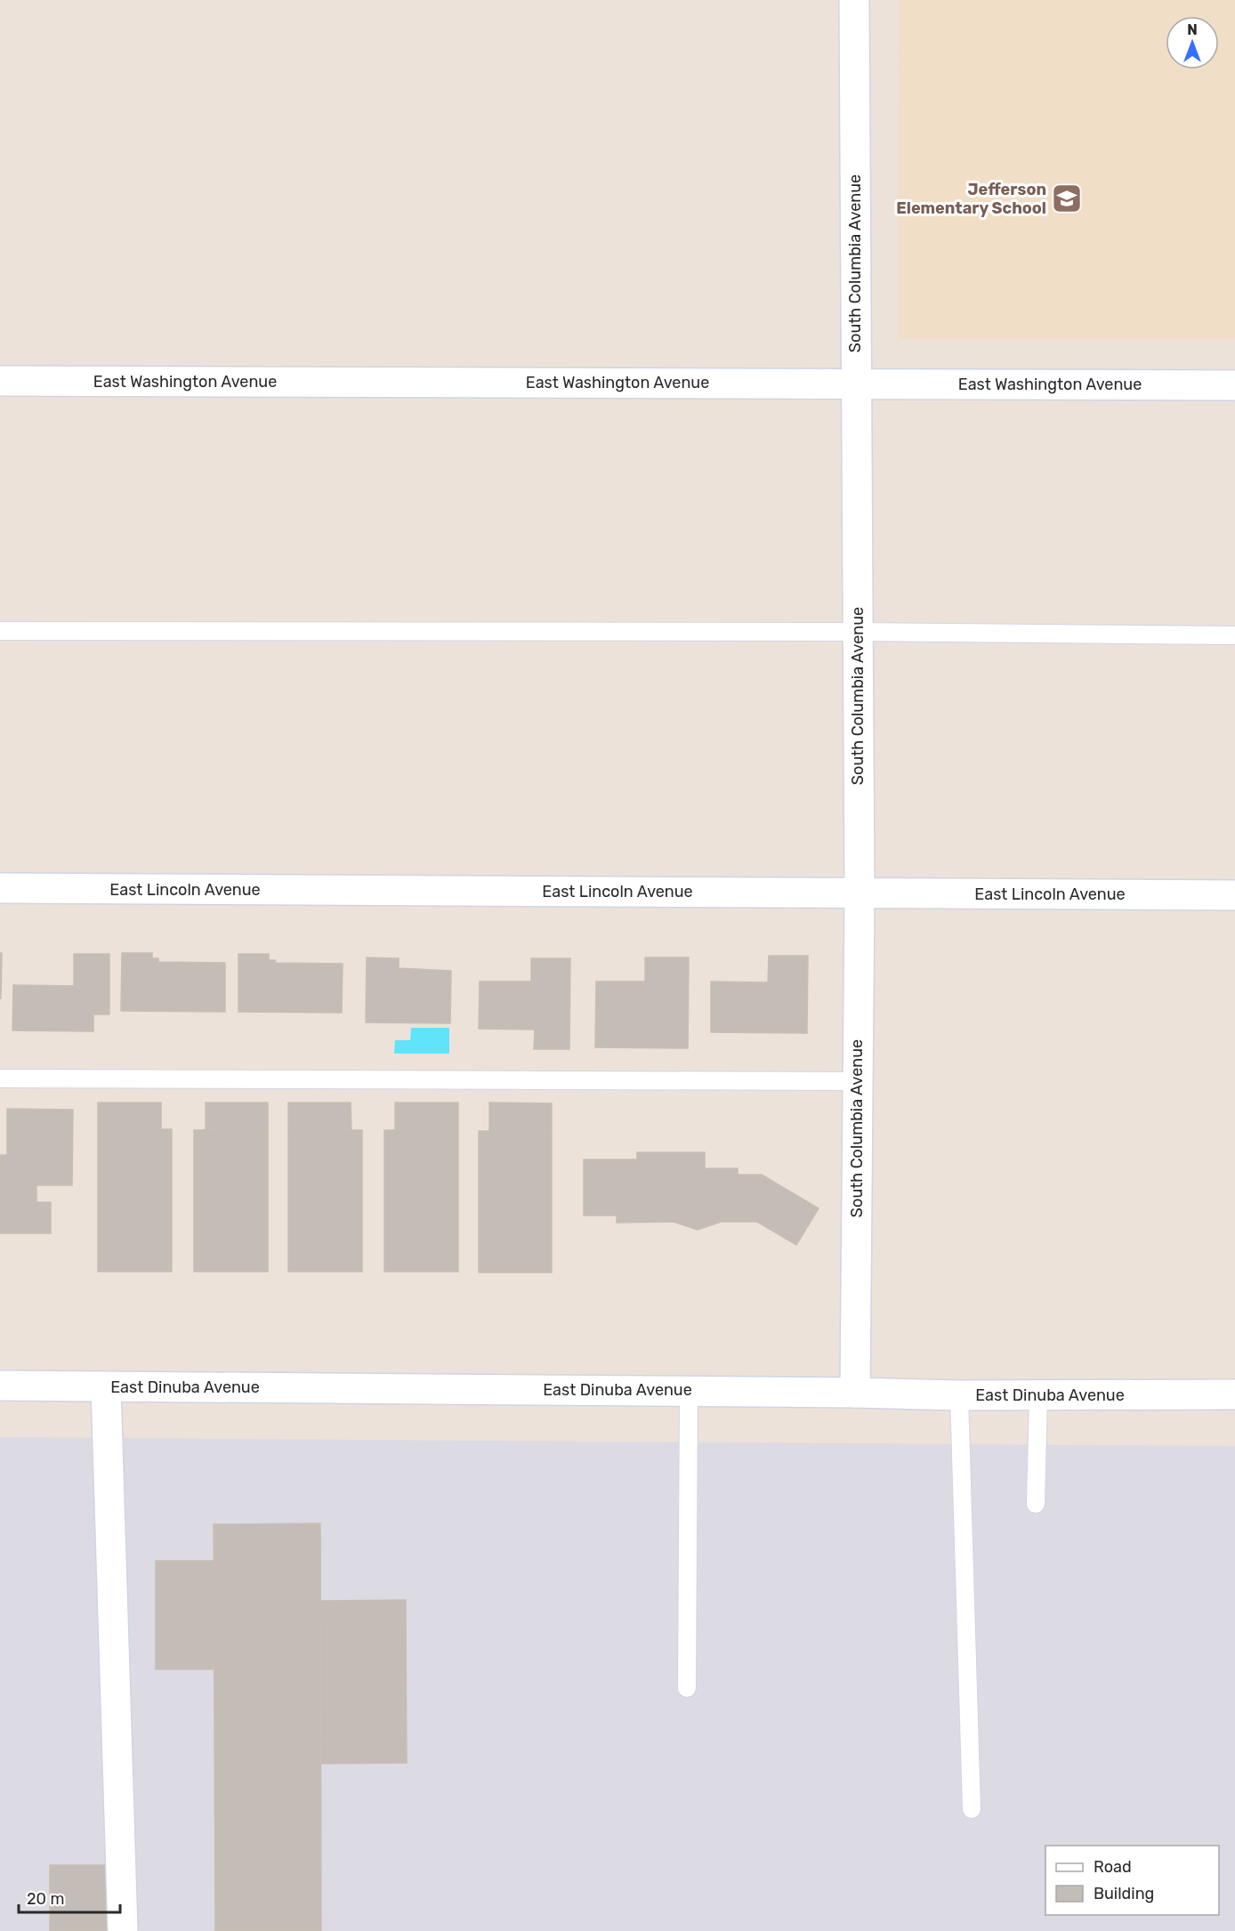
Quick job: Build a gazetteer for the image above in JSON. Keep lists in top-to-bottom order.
{
  "streets": {
    "street": [
      "South Columbia Avenue",
      "East Washington Avenue",
      "East Lincoln Avenue",
      "East Dinuba Avenue"
    ]
  },
  "crossings": [
    ["South Columbia Avenue", "East Washington Avenue"],
    ["South Columbia Avenue", "East Lincoln Avenue"],
    ["South Columbia Avenue", "East Dinuba Avenue"]
  ],
  "places": {
    "school or university": ["Jefferson Elementary School"]
  },
  "legend": ["Road", "Building"],
  "scale_bar": "20 m",
  "north": "top"
}
